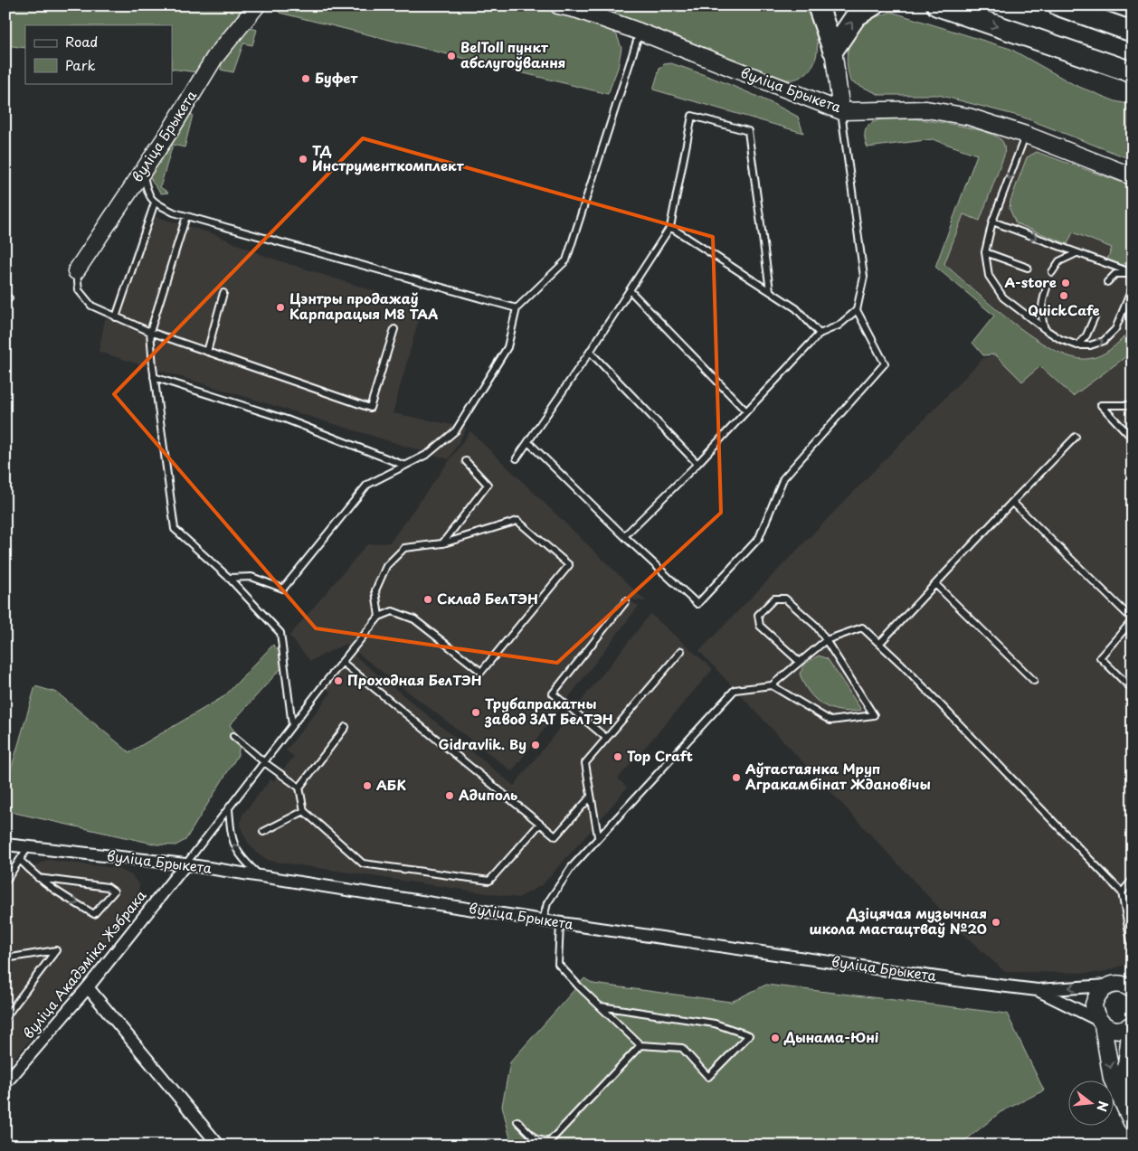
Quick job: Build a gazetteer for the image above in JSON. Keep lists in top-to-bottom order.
{
  "streets": {
    "street": ["вуліца Брыкета", "вуліца Акадэміка Жэбрака"]
  },
  "crossings": [
    ["вуліца Брыкета", "вуліца Акадэміка Жэбрака"]
  ],
  "places": [
    "BelToll пункт абслугоўвання",
    "Буфет",
    "ТД Инструменткомплект",
    "А-store",
    "QuickCafe",
    "Цэнтры продажаў Карпарацыя М8 ТАА",
    "Склад БелТЭН",
    "Проходная БелТЭН",
    "Трубапракатны завод ЗАТ БелТЭН",
    "Gidravlik. By",
    "Top Craft",
    "Аўтастаянка Мруп Агракамбінат Ждановічы",
    "АБК",
    "Адиполь",
    "Дзіцячая музычная школа мастацтваў №20",
    "Дынама-Юні"
  ],
  "legend": ["Road", "Park"],
  "north": "right"
}
